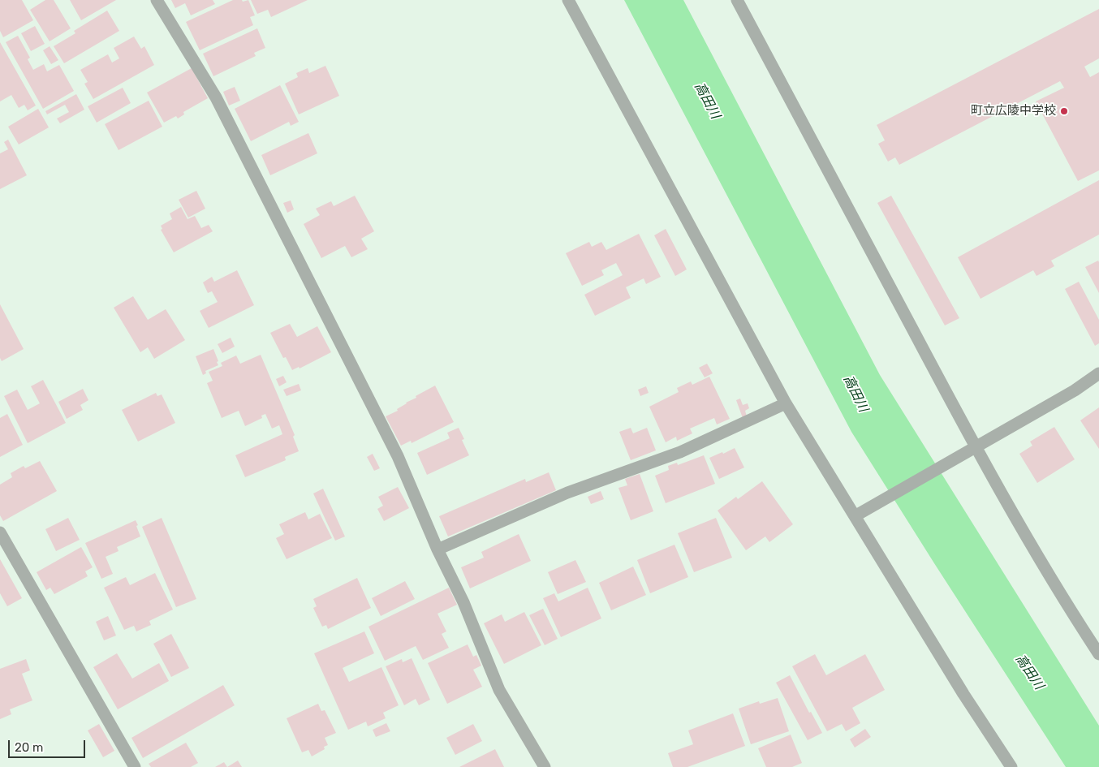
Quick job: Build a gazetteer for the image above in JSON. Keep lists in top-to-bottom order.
{
  "water": ["高田川"],
  "places": ["町立広陵中学校"],
  "scale_bar": "20 m"
}
